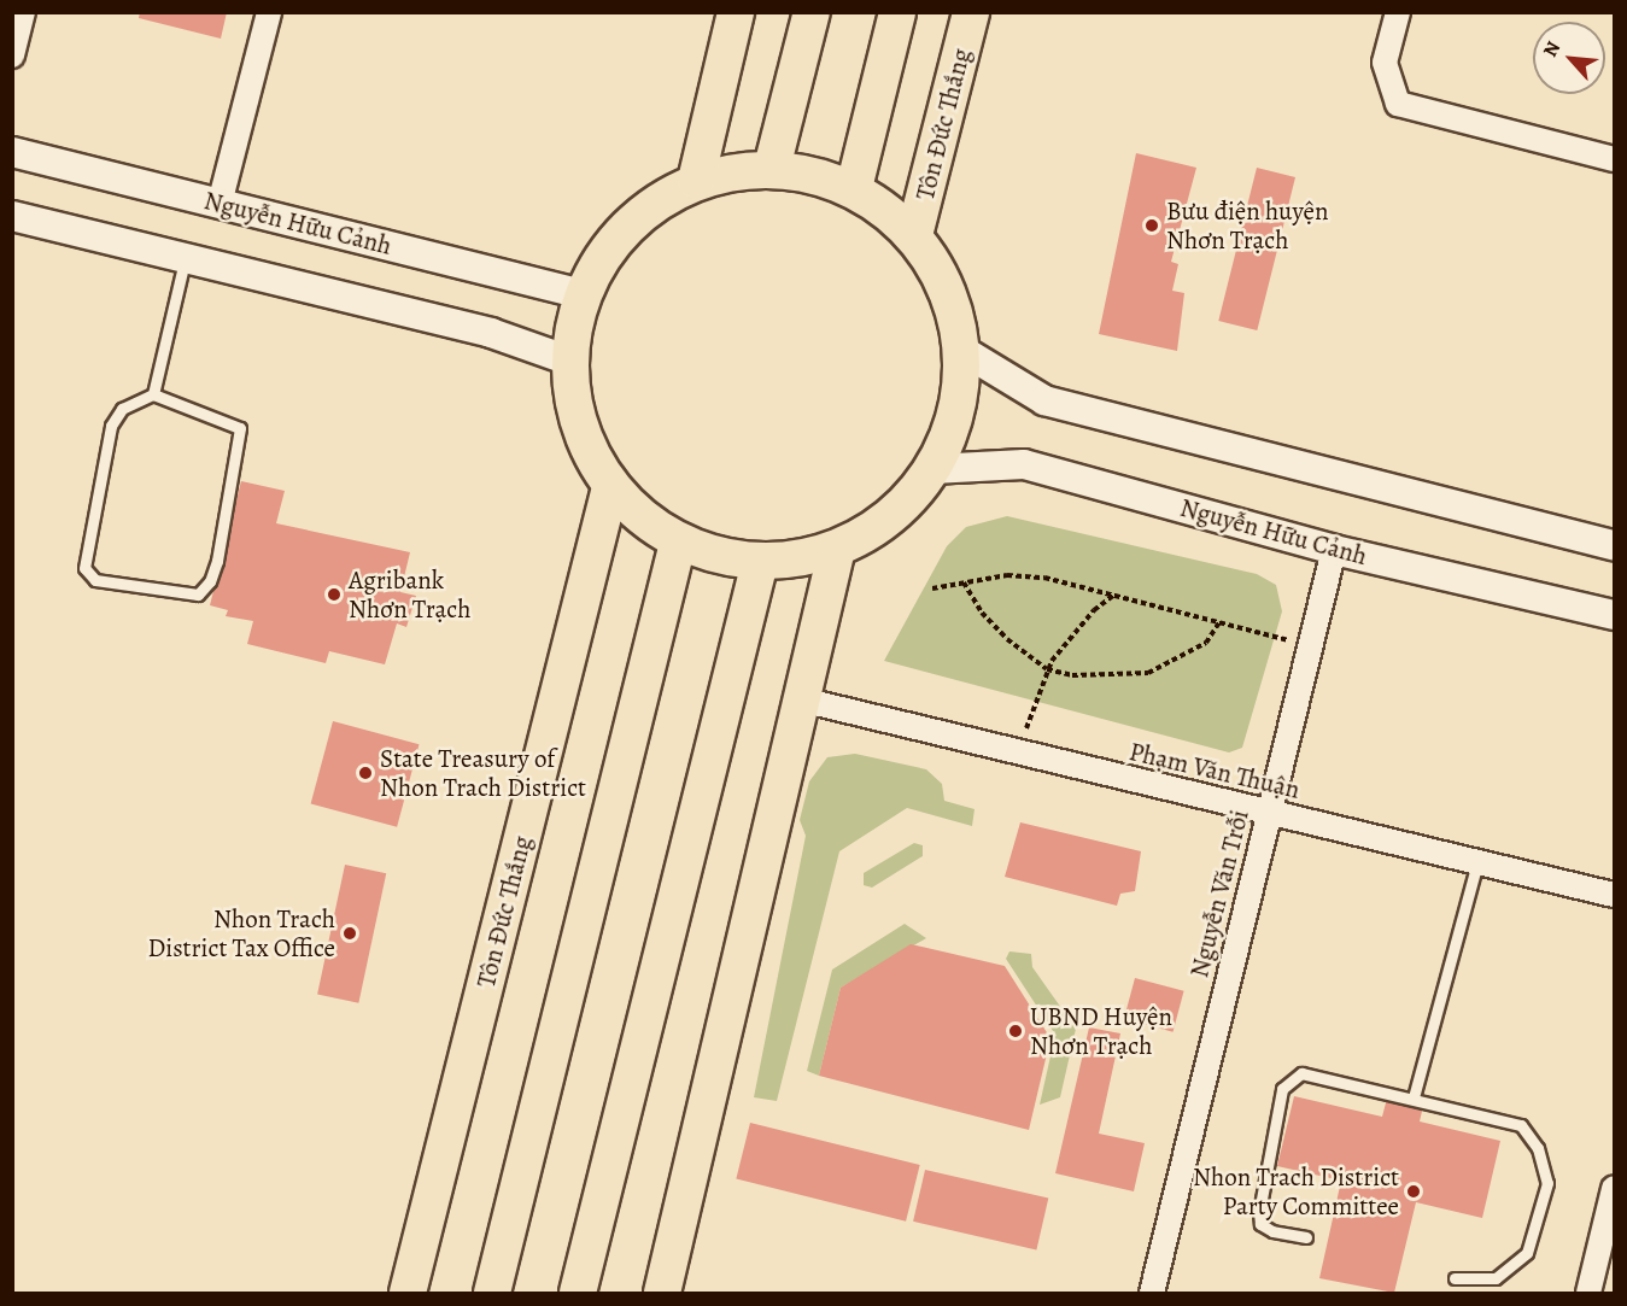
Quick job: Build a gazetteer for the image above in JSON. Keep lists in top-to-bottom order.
{
  "streets": {
    "main road": ["Tôn Đức Thắng"],
    "street": ["Nguyễn Hữu Cảnh", "Phạm Văn Thuận", "Nguyễn Văn Trỗi"]
  },
  "crossings": [
    ["Nguyễn Hữu Cảnh", "Nguyễn Văn Trỗi"],
    ["Phạm Văn Thuận", "Nguyễn Văn Trỗi"]
  ],
  "places": [
    "Bưu điện huyện Nhơn Trạch",
    "Agribank Nhơn Trạch",
    "State Treasury of Nhon Trach District",
    "Nhon Trach District Tax Office",
    "UBND Huyện Nhơn Trạch",
    "Nhon Trach District Party Committee"
  ],
  "north": "top left"
}
